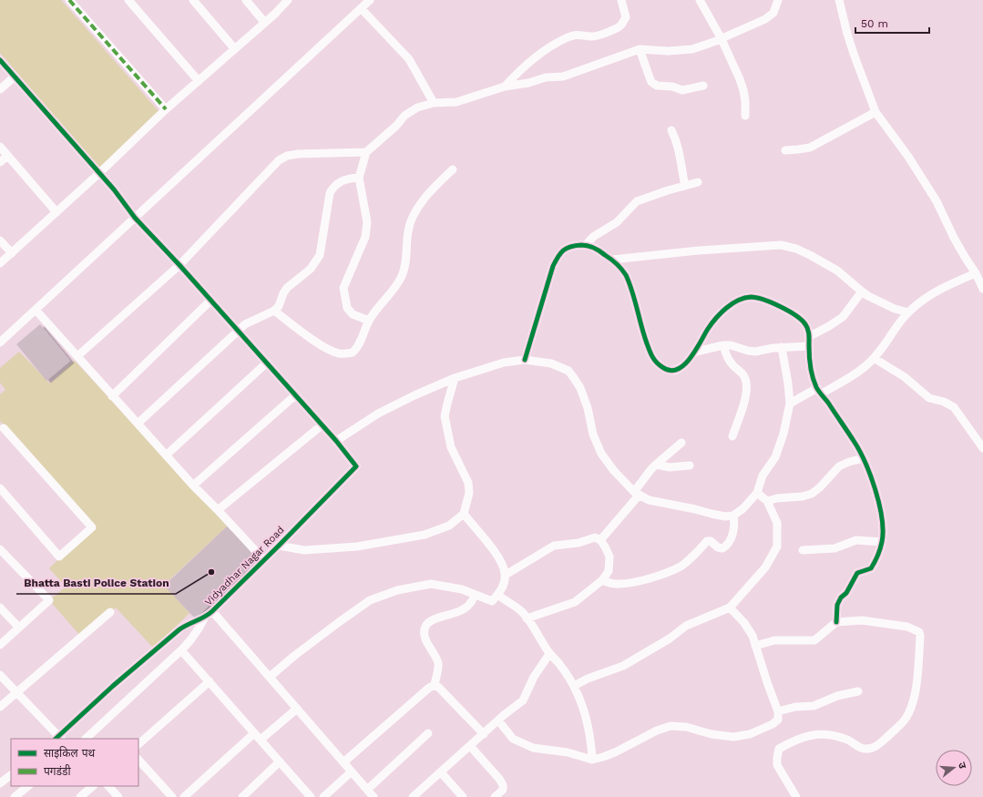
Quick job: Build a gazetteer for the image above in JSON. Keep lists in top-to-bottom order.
{
  "streets": {
    "street": ["Vidyadhar Nagar Road"]
  },
  "places": ["Bhatta Basti Police Station"],
  "legend": ["साइकिल पथ", "पगडंडी"],
  "scale_bar": "50 m",
  "north": "right"
}
